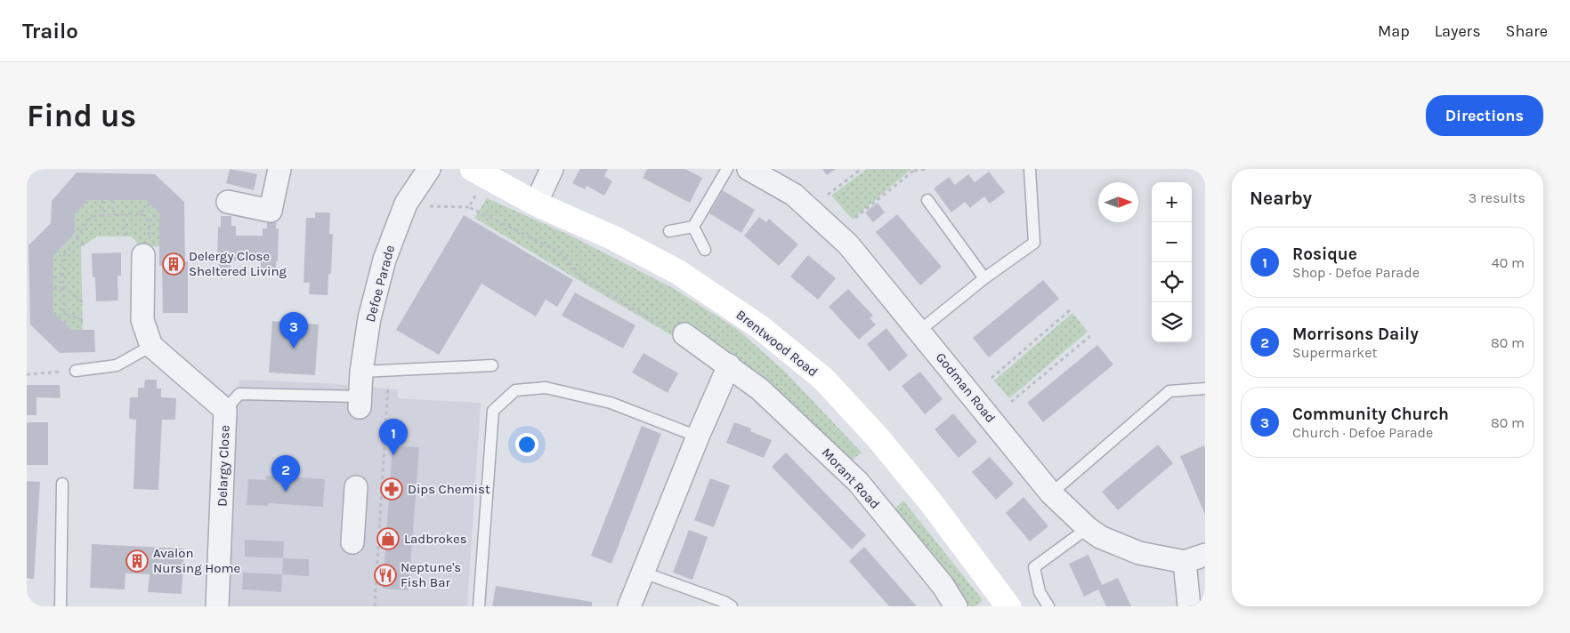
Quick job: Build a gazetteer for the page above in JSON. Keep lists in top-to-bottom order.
{
  "streets": {
    "street": [
      "Defoe Parade",
      "Brentwood Road",
      "Godman Road",
      "Delargy Close",
      "Morant Road"
    ]
  },
  "places": {
    "building": ["Delergy Close Sheltered Living", "Avalon Nursing Home"],
    "pharmacy": ["Dips Chemist"],
    "shop": ["Ladbrokes"],
    "restaurant": ["Neptune's Fish Bar"]
  },
  "north": "right",
  "page": {
    "header": "Trailo",
    "nav": ["Map", "Layers", "Share"],
    "buttons": "Directions",
    "title": "Find us",
    "heading": ["Nearby", "3 results"],
    "map_buttons": ["+", "−"],
    "list": [
      {
        "mark": "1",
        "name": "Rosique",
        "note": "Shop · Defoe Parade",
        "value": "40 m"
      },
      {
        "mark": "2",
        "name": "Morrisons Daily",
        "note": "Supermarket",
        "value": "80 m"
      },
      {
        "mark": "3",
        "name": "Community Church",
        "note": "Church · Defoe Parade",
        "value": "80 m"
      }
    ],
    "pins": ["3", "1", "2"]
  }
}
